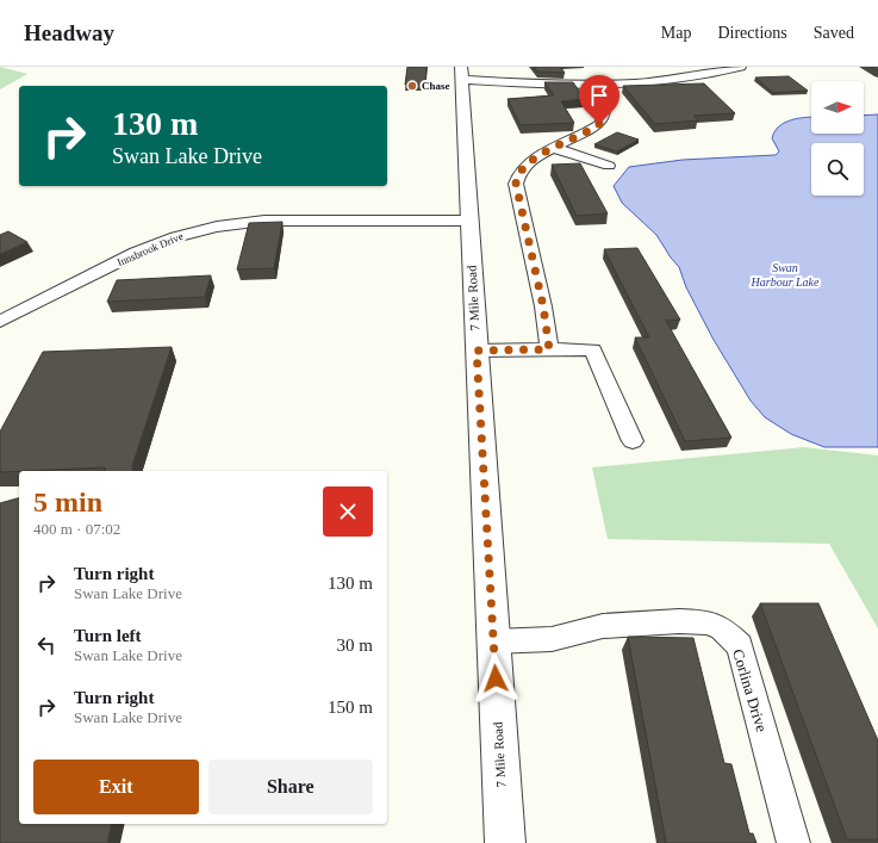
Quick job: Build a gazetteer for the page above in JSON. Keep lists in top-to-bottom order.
{
  "streets": {
    "street": ["Innsbrook Drive", "7 Mile Road", "Corlina Drive"]
  },
  "crossings": [
    ["Innsbrook Drive", "7 Mile Road"],
    ["7 Mile Road", "Corlina Drive"]
  ],
  "water": ["Swan Harbour Lake"],
  "places": ["Chase"],
  "north": "right",
  "page": {
    "header": "Headway",
    "nav": ["Map", "Directions", "Saved"],
    "turn": ["130 m", "Swan Lake Drive"],
    "heading": ["5 min", "400 m · 07:02"],
    "list": [
      {
        "name": "Turn right",
        "note": "Swan Lake Drive",
        "value": "130 m"
      },
      {
        "name": "Turn left",
        "note": "Swan Lake Drive",
        "value": "30 m"
      },
      {
        "name": "Turn right",
        "note": "Swan Lake Drive",
        "value": "150 m"
      }
    ],
    "buttons": ["Exit", "Share"]
  }
}
